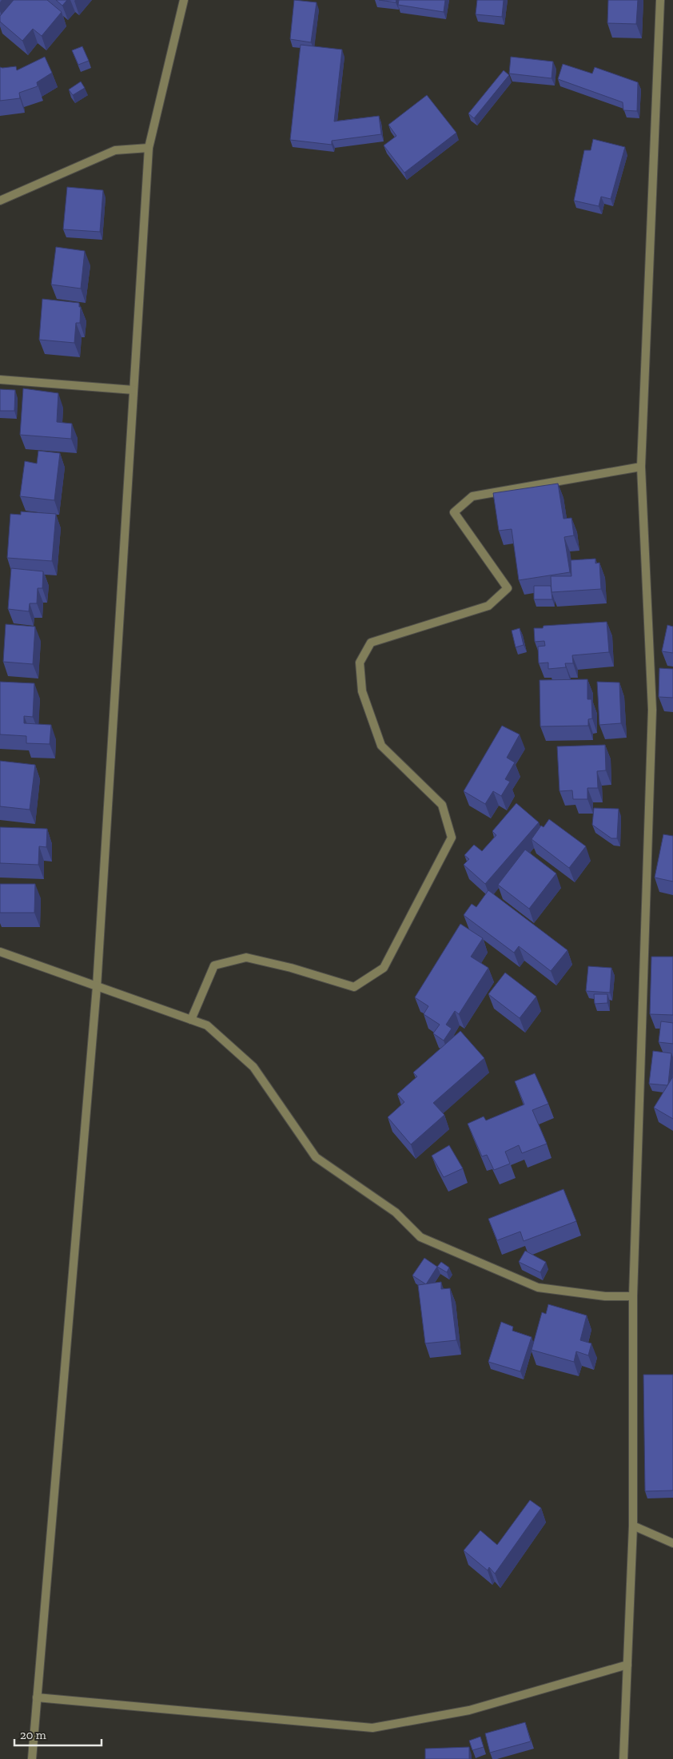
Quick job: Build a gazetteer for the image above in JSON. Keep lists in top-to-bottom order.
{
  "scale_bar": "20 m"
}
